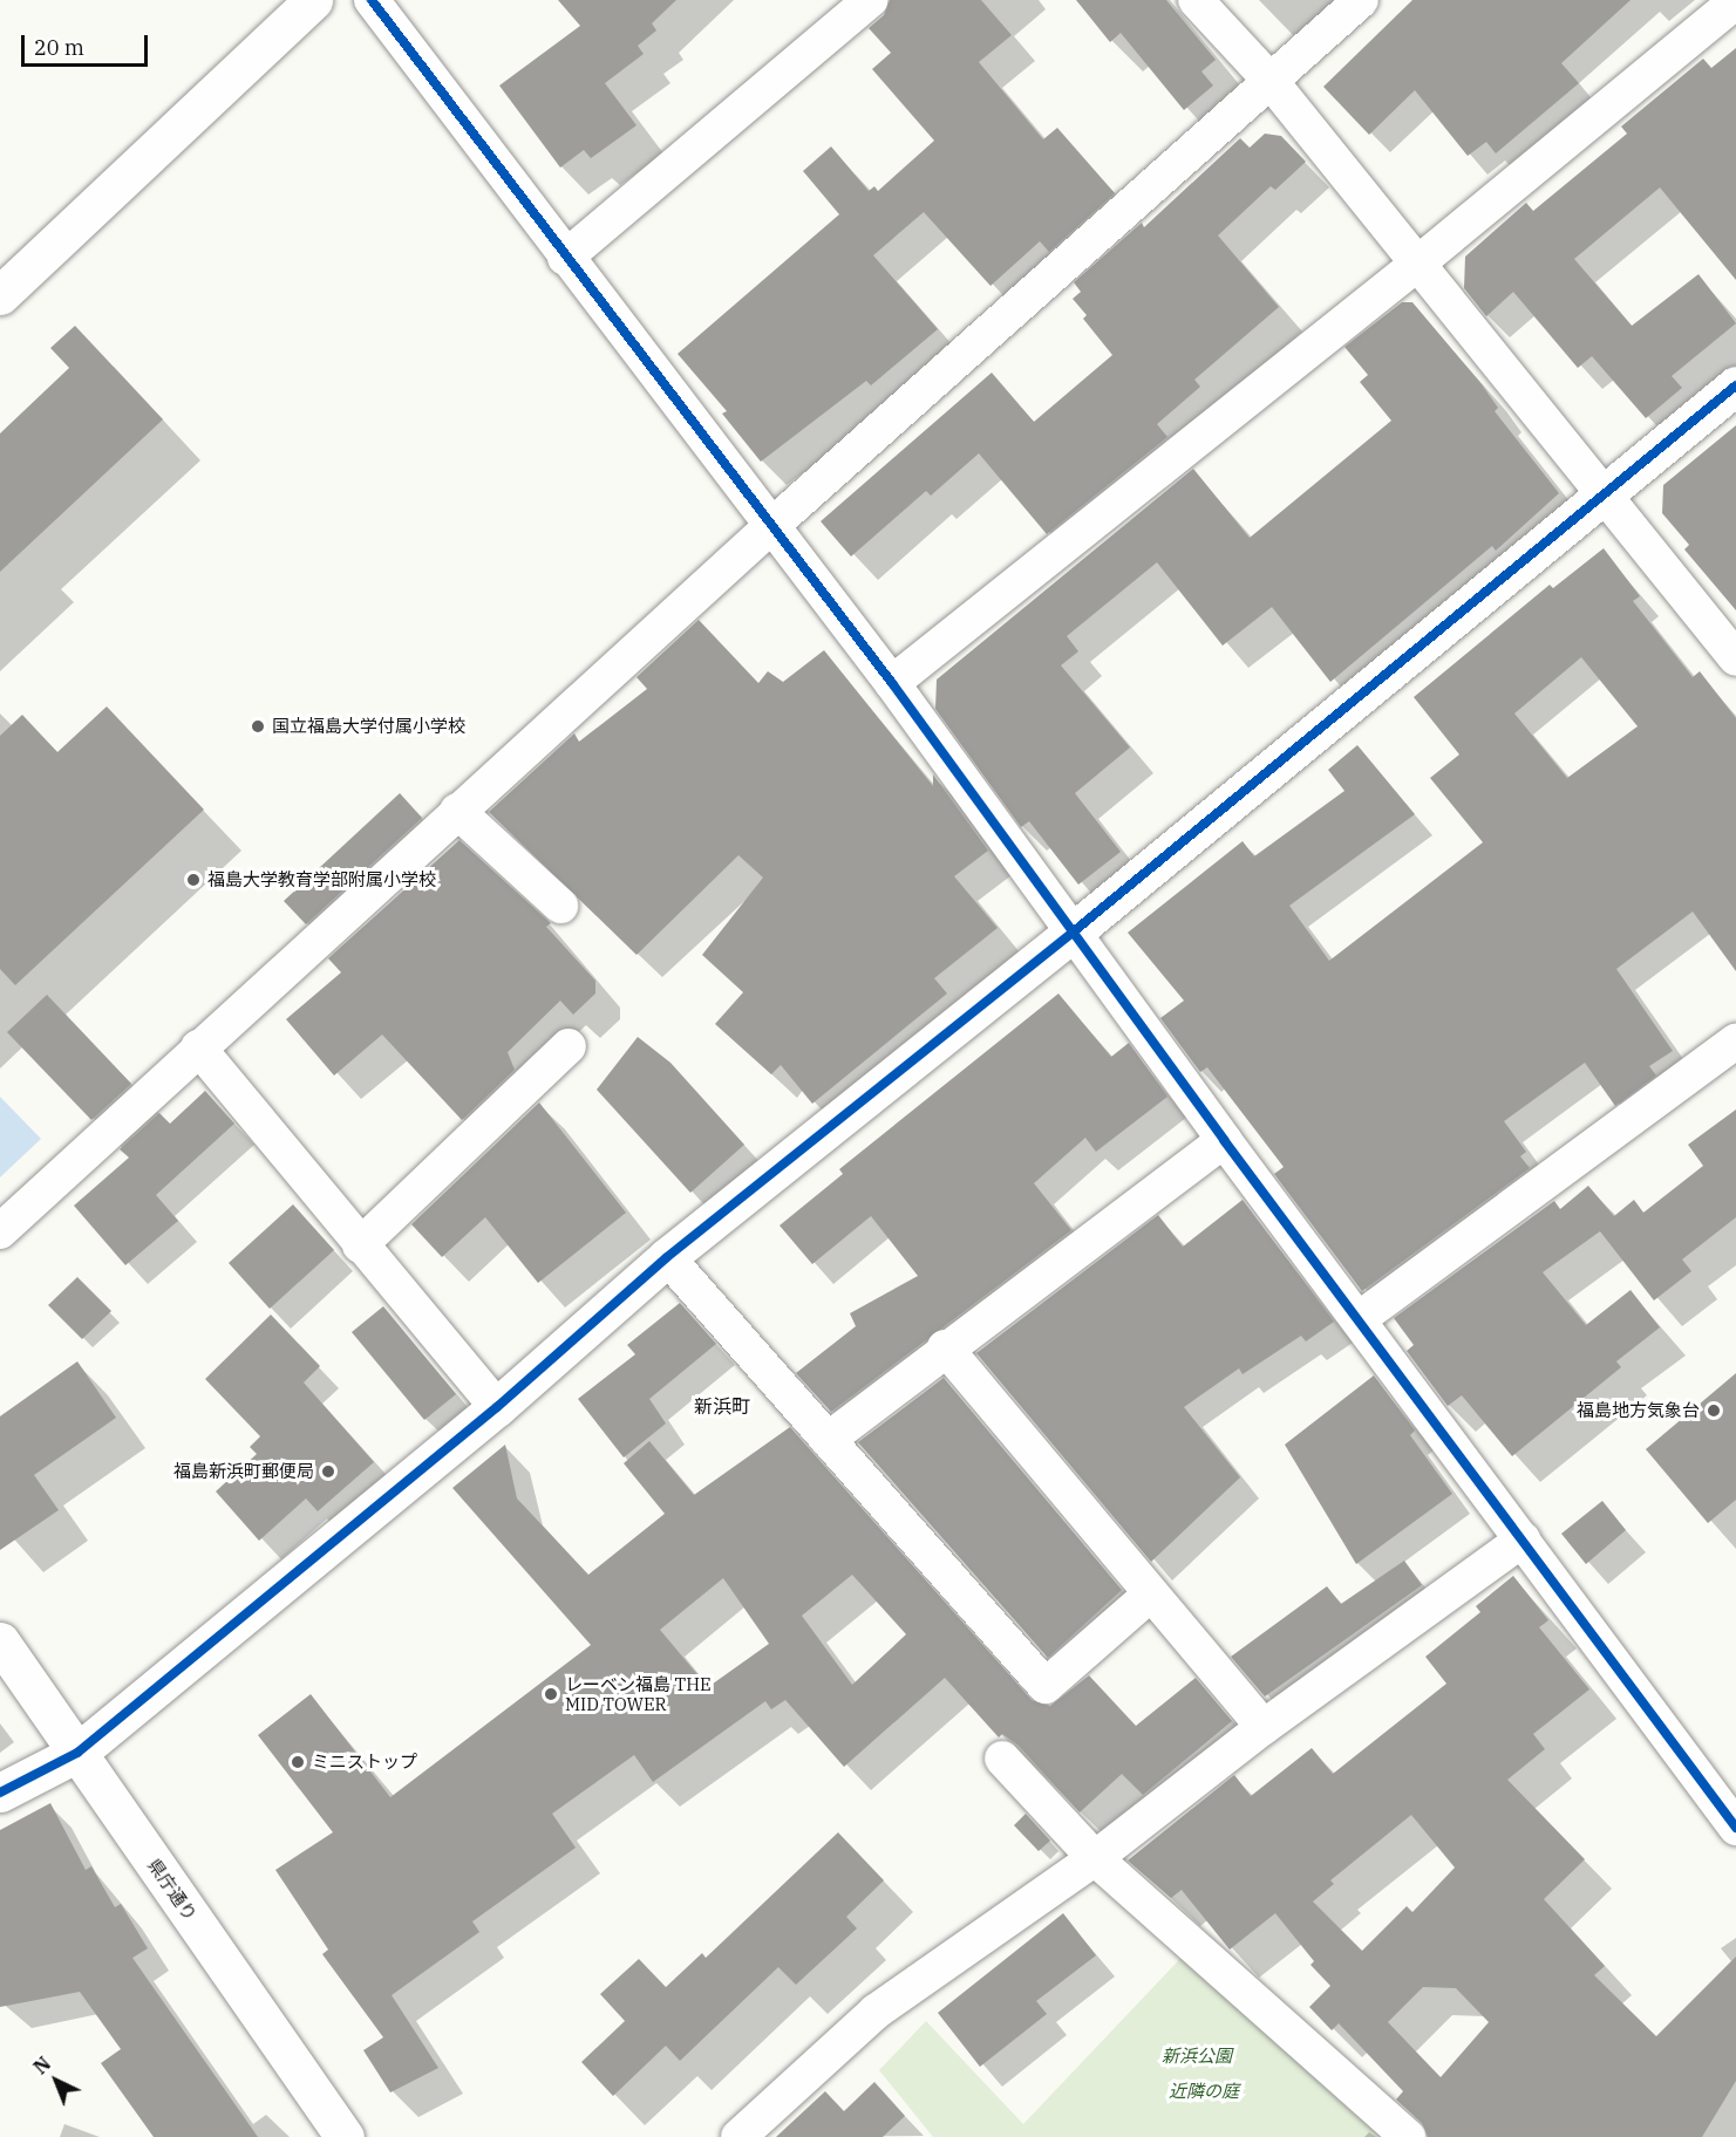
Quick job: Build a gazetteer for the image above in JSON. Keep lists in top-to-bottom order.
{
  "streets": {
    "street": ["県庁通り"]
  },
  "districts": ["新浜町"],
  "parks": ["新浜公園", "近隣の庭"],
  "places": [
    "国立福島大学付属小学校",
    "福島大学教育学部附属小学校",
    "福島地方気象台",
    "福島新浜町郵便局",
    "レーベン福島 THE MID TOWER",
    "ミニストップ"
  ],
  "scale_bar": "20 m",
  "north": "top left"
}
